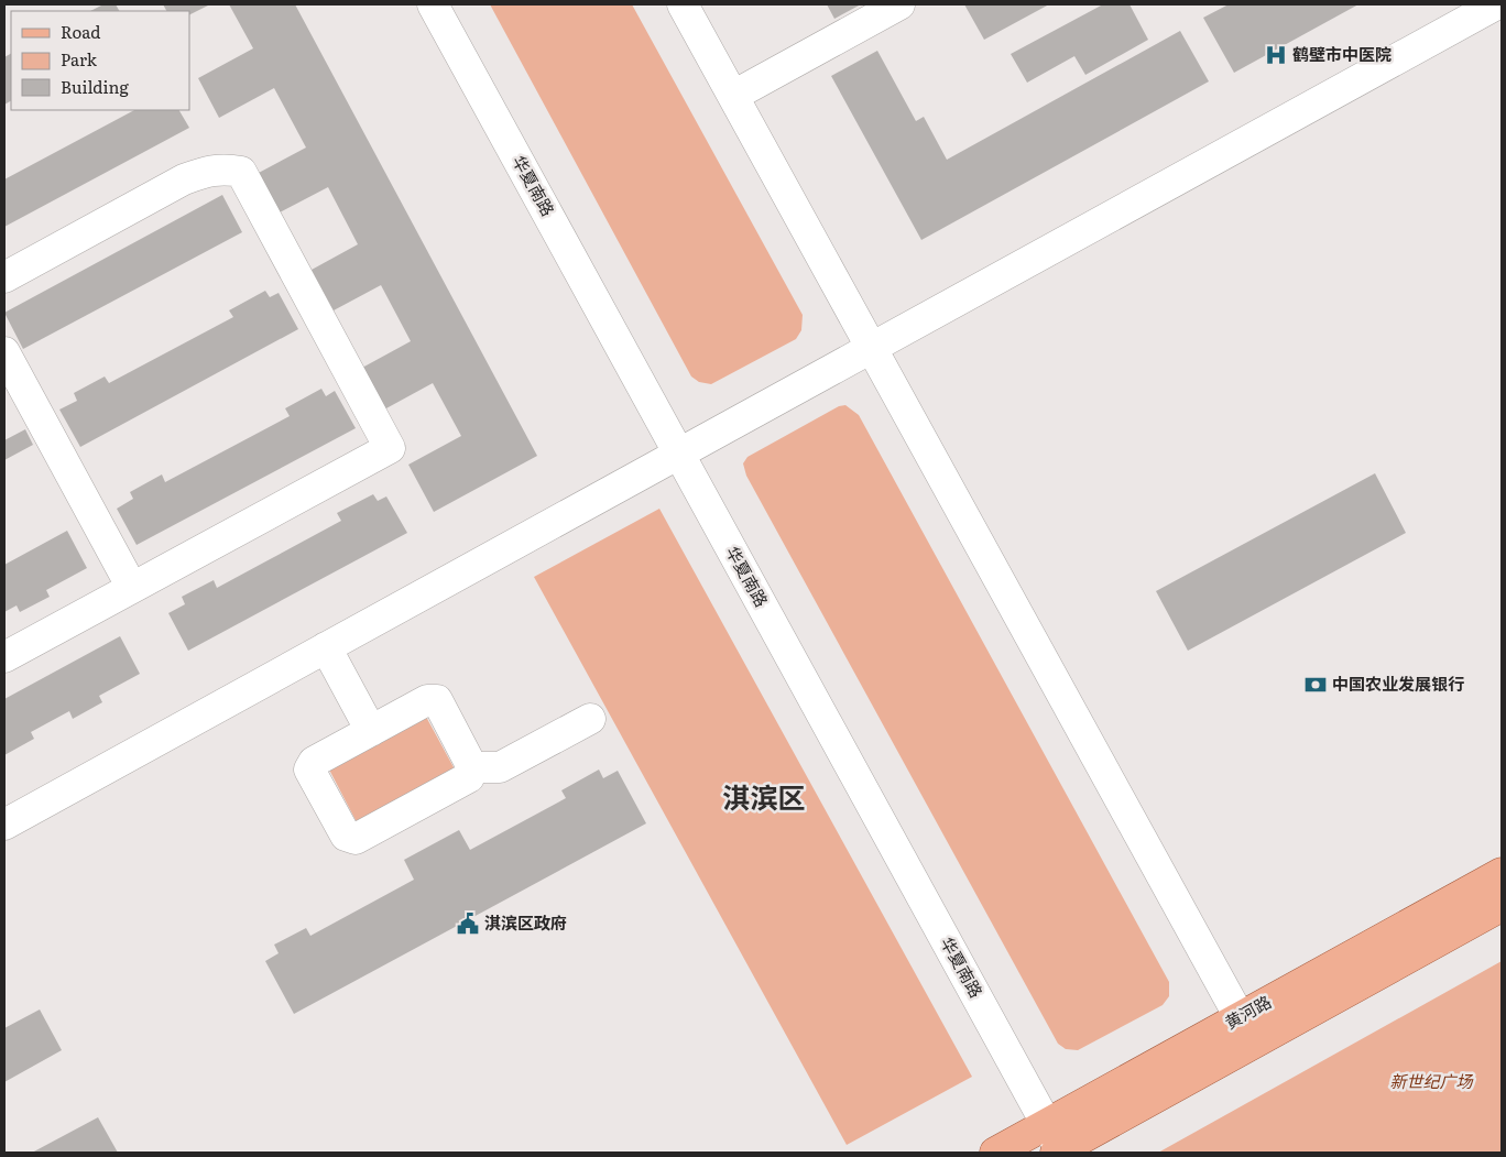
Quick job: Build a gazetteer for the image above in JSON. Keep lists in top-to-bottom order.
{
  "streets": {
    "main road": ["黄河路"],
    "street": ["华夏南路"]
  },
  "crossings": [
    ["华夏南路", "黄河路"]
  ],
  "districts": ["淇滨区"],
  "parks": ["新世纪广场"],
  "places": {
    "hospital": ["鹤壁市中医院"],
    "bank": ["中国农业发展银行"],
    "public building": ["淇滨区政府"]
  },
  "legend": ["Road", "Park", "Building"]
}
